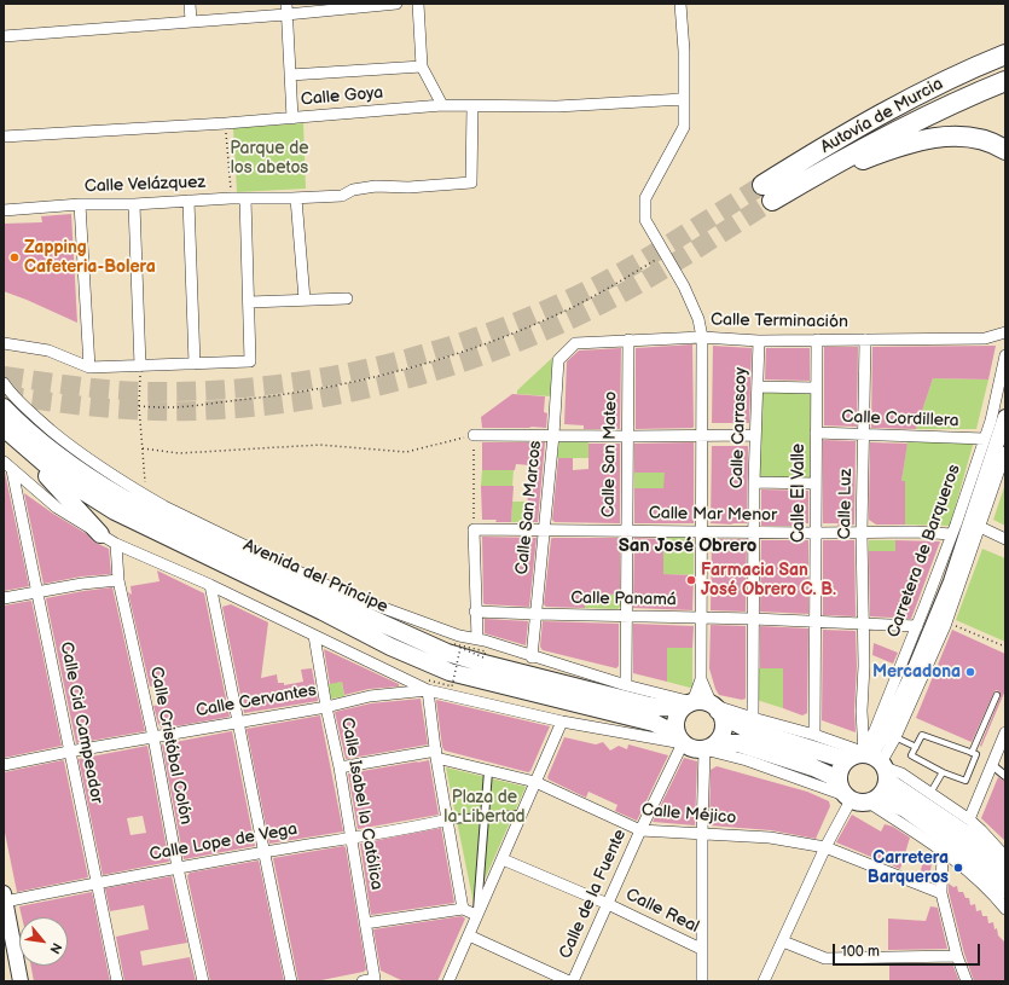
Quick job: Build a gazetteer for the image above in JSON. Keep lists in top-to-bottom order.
{
  "streets": {
    "highway": ["Autovía de Murcia"],
    "main road": ["Carretera de Barqueros", "Avenida del Príncipe"],
    "street": [
      "Calle Goya",
      "Calle Velázquez",
      "Calle Terminación",
      "Calle Cordillera",
      "Calle Carrascoy",
      "Calle San Mateo",
      "Calle El Valle",
      "Calle Luz",
      "Calle San Marcos",
      "Calle Mar Menor",
      "Calle Panamá",
      "Calle Cervantes",
      "Calle Cid Campeador",
      "Calle Cristóbal Colón",
      "Calle Isabel la Católica",
      "Calle Méjico",
      "Calle Lope de Vega",
      "Calle de la Fuente",
      "Calle Real"
    ]
  },
  "crossings": [
    ["Calle Goya", "Calle Velázquez"],
    ["Calle Terminación", "Calle Carrascoy"],
    ["Calle Terminación", "Calle San Mateo"],
    ["Calle Terminación", "Calle El Valle"],
    ["Calle Terminación", "Calle Luz"],
    ["Calle Terminación", "Calle San Marcos"],
    ["Calle Cordillera", "Calle El Valle"],
    ["Calle Cordillera", "Calle Luz"],
    ["Calle Cordillera", "Carretera de Barqueros"],
    ["Calle Carrascoy", "Calle Mar Menor"],
    ["Calle Carrascoy", "Calle Panamá"],
    ["Calle San Mateo", "Calle Mar Menor"],
    ["Calle San Mateo", "Avenida del Príncipe"],
    ["Calle San Mateo", "Calle Panamá"],
    ["Calle El Valle", "Calle Mar Menor"],
    ["Calle El Valle", "Calle Panamá"],
    ["Calle Luz", "Calle Mar Menor"],
    ["Calle Luz", "Carretera de Barqueros"],
    ["Calle Luz", "Calle Panamá"],
    ["Calle San Marcos", "Calle Mar Menor"],
    ["Calle San Marcos", "Avenida del Príncipe"],
    ["Calle San Marcos", "Calle Panamá"],
    ["Calle Mar Menor", "Carretera de Barqueros"],
    ["Carretera de Barqueros", "Calle Panamá"],
    ["Avenida del Príncipe", "Calle de la Fuente"],
    ["Calle Cervantes", "Calle Cid Campeador"],
    ["Calle Cervantes", "Calle Cristóbal Colón"],
    ["Calle Cervantes", "Calle Isabel la Católica"],
    ["Calle Cid Campeador", "Calle Lope de Vega"],
    ["Calle Cristóbal Colón", "Calle Lope de Vega"],
    ["Calle Isabel la Católica", "Calle Lope de Vega"],
    ["Calle Méjico", "Calle de la Fuente"],
    ["Calle de la Fuente", "Calle Real"]
  ],
  "districts": ["San José Obrero"],
  "parks": ["Parque de los abetos", "Plaza de la Libertad"],
  "places": [
    "Zapping Cafeteria-Bolera",
    "Farmacia San José Obrero C. B.",
    "Mercadona",
    "Carretera Barqueros"
  ],
  "scale_bar": "100 m",
  "north": "bottom right"
}
